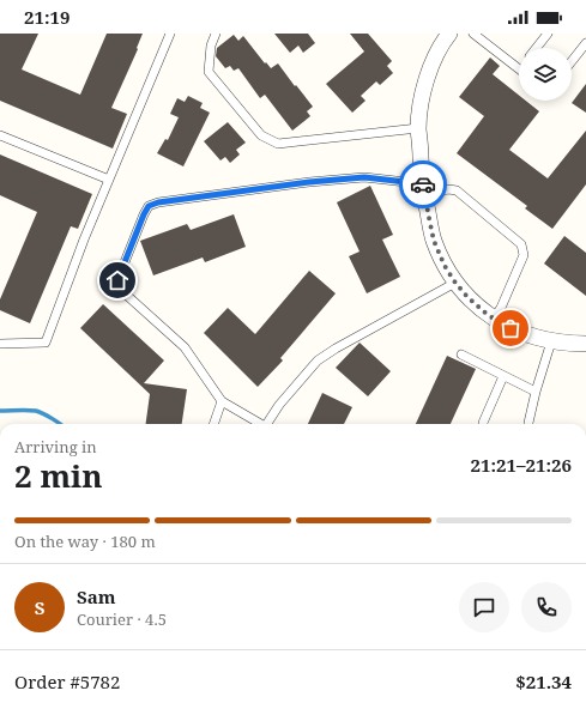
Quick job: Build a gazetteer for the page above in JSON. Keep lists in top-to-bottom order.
{
  "page": {
    "status": "21:19",
    "heading": ["2 min", "Arriving in", "21:21–21:26"],
    "panel": [
      "Sam",
      "Courier · 4.5",
      "Order #5782",
      "$21.34"
    ],
    "bar": "On the way · 180 m",
    "round": "S"
  }
}
